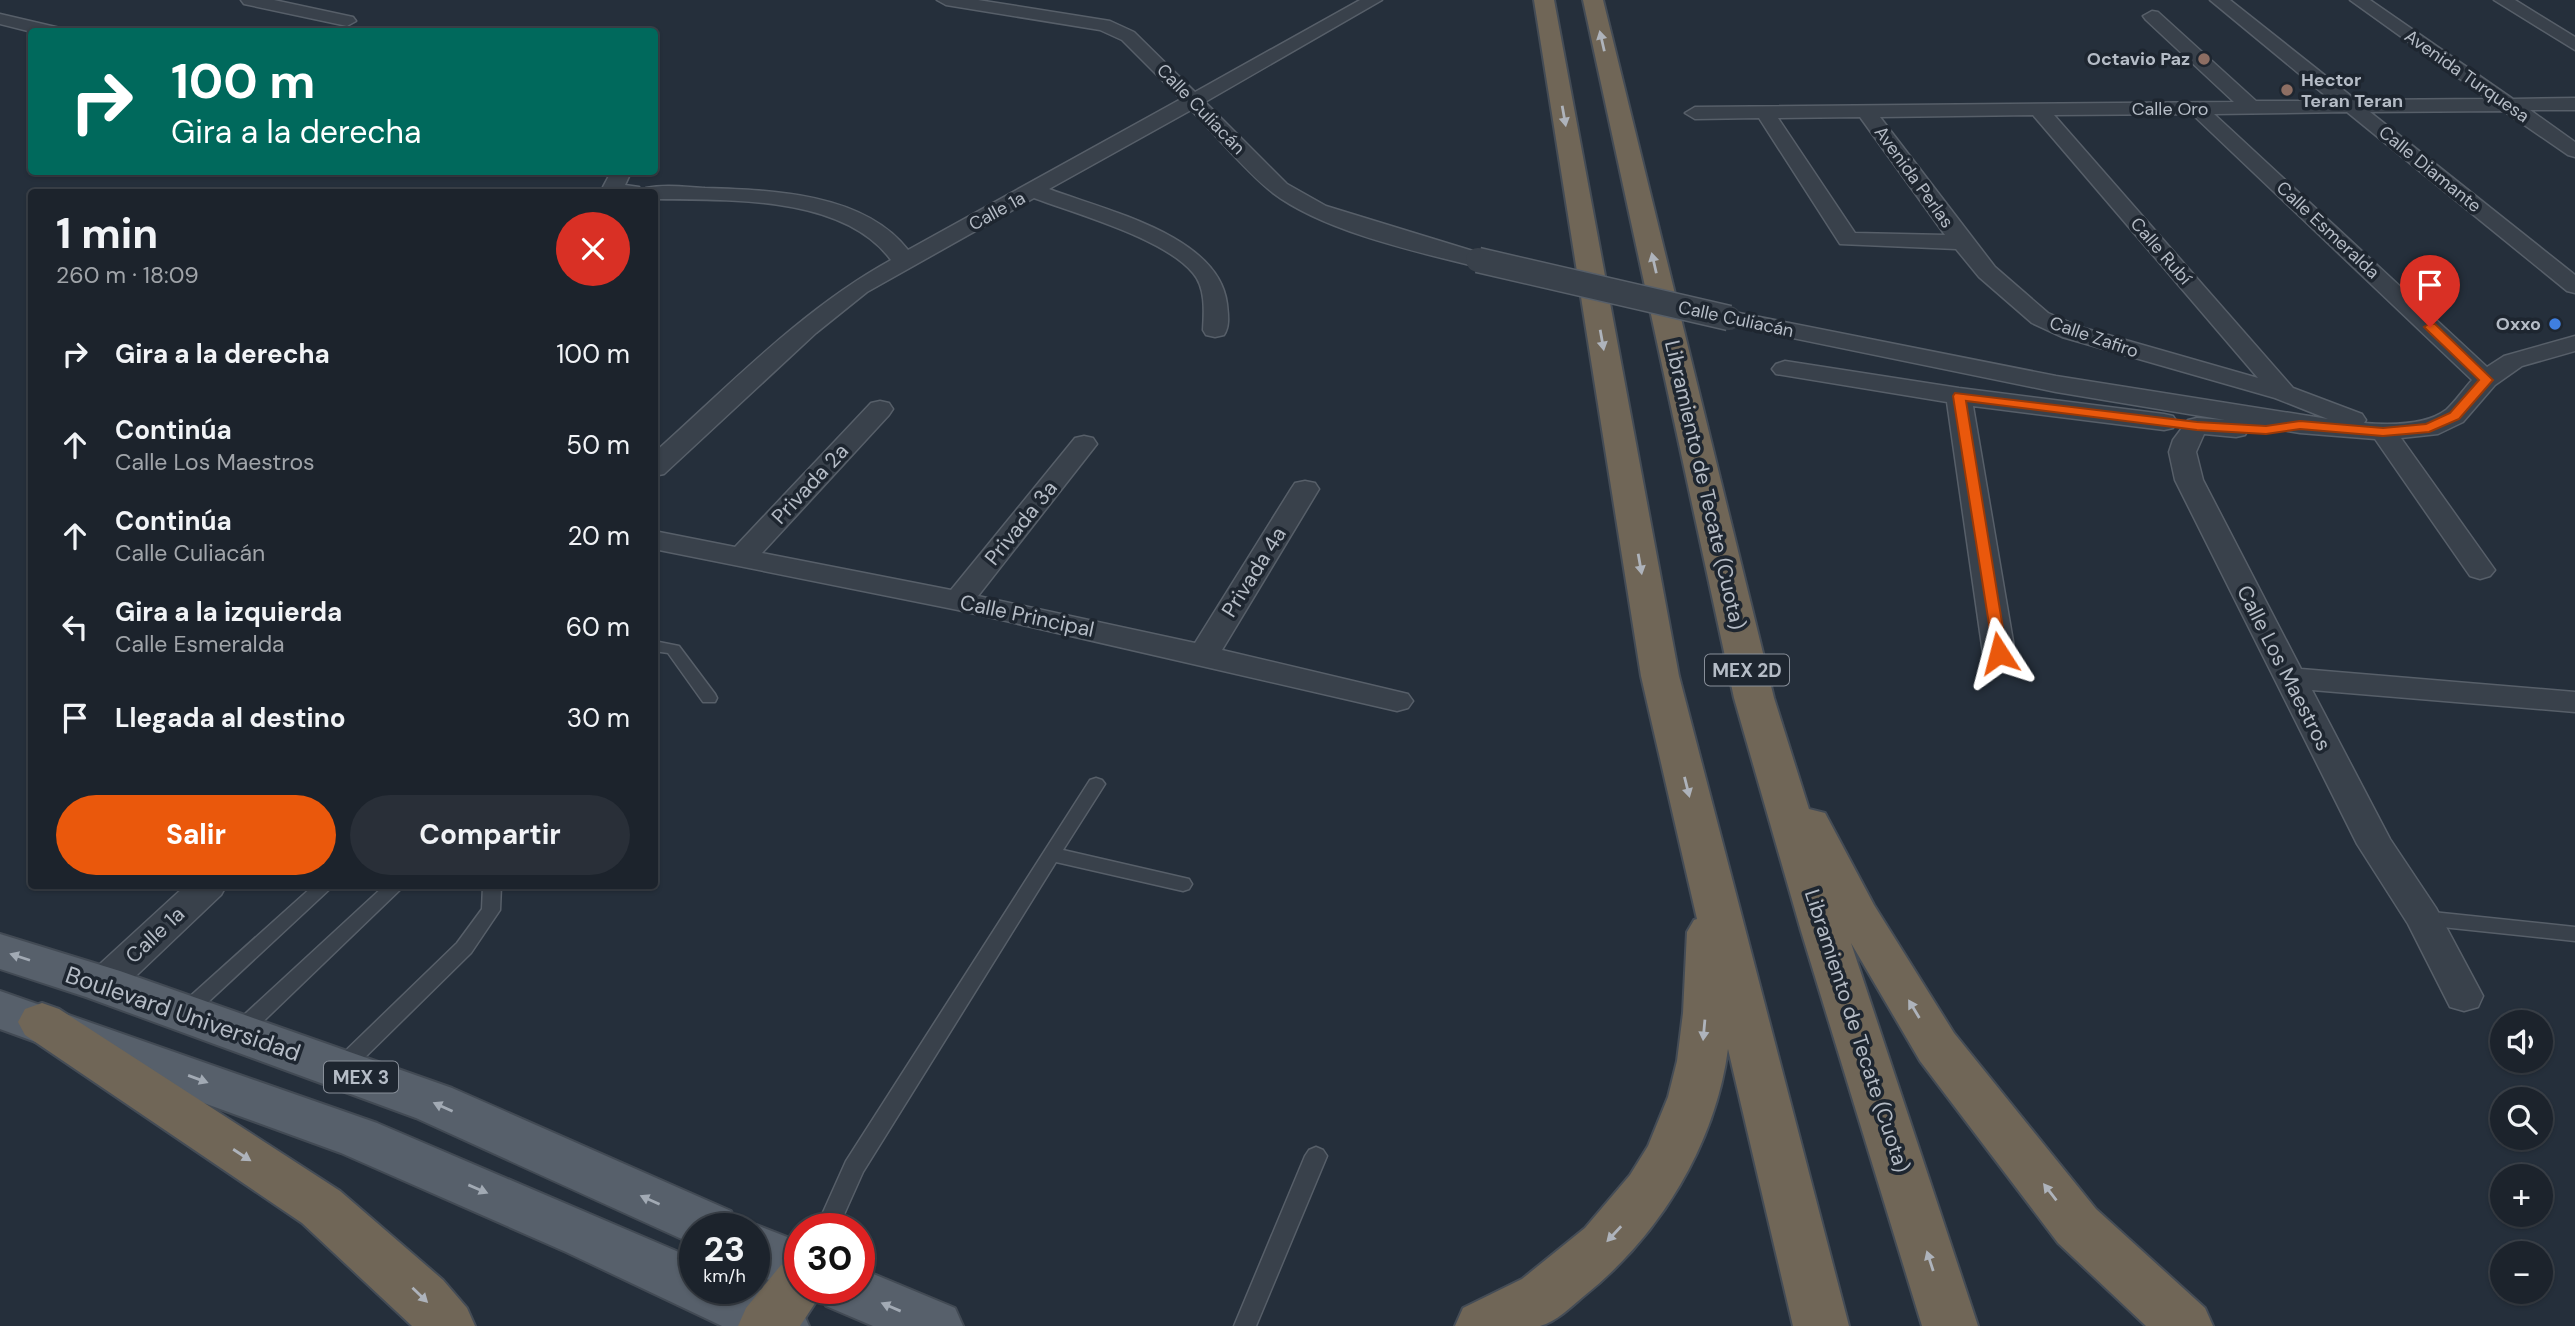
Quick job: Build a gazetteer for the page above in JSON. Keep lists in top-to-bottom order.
{
  "streets": {
    "highway": ["Libramiento de Tecate (Cuota)", "MEX 2D"],
    "main road": ["Boulevard Universidad", "MEX 3"],
    "street": [
      "Avenida Turquesa",
      "Calle Culiacán",
      "Calle Oro",
      "Calle Diamante",
      "Avenida Perlas",
      "Calle 1a",
      "Calle Esmeralda",
      "Calle Rubí",
      "Calle Zafiro",
      "Privada 2a",
      "Privada 3a",
      "Privada 4a",
      "Calle Principal",
      "Calle Los Maestros"
    ]
  },
  "crossings": [
    ["Avenida Turquesa", "Calle Oro"],
    ["Calle Culiacán", "Calle 1a"],
    ["Calle Culiacán", "Calle Esmeralda"],
    ["Calle Culiacán", "Calle Zafiro"],
    ["Calle Oro", "Calle Diamante"],
    ["Calle Oro", "Avenida Perlas"],
    ["Calle Oro", "Calle Esmeralda"],
    ["Calle Oro", "Calle Rubí"],
    ["Avenida Perlas", "Calle Zafiro"],
    ["Calle 1a", "Boulevard Universidad"],
    ["Calle Rubí", "Calle Zafiro"],
    ["Privada 2a", "Calle Principal"],
    ["Privada 3a", "Calle Principal"],
    ["Privada 4a", "Calle Principal"]
  ],
  "places": ["Octavio Paz", "Hector Teran Teran", "Oxxo"],
  "page": {
    "turn": ["100 m", "Gira a la derecha"],
    "heading": ["1 min", "260 m · 18:09"],
    "list": [
      {
        "name": "Gira a la derecha",
        "value": "100 m"
      },
      {
        "name": "Continúa",
        "note": "Calle Los Maestros",
        "value": "50 m"
      },
      {
        "name": "Continúa",
        "note": "Calle Culiacán",
        "value": "20 m"
      },
      {
        "name": "Gira a la izquierda",
        "note": "Calle Esmeralda",
        "value": "60 m"
      },
      {
        "name": "Llegada al destino",
        "value": "30 m"
      }
    ],
    "buttons": ["Salir", "Compartir"],
    "map_buttons": ["+", "−"],
    "speed": "23 km/h",
    "limit": "30"
  }
}
